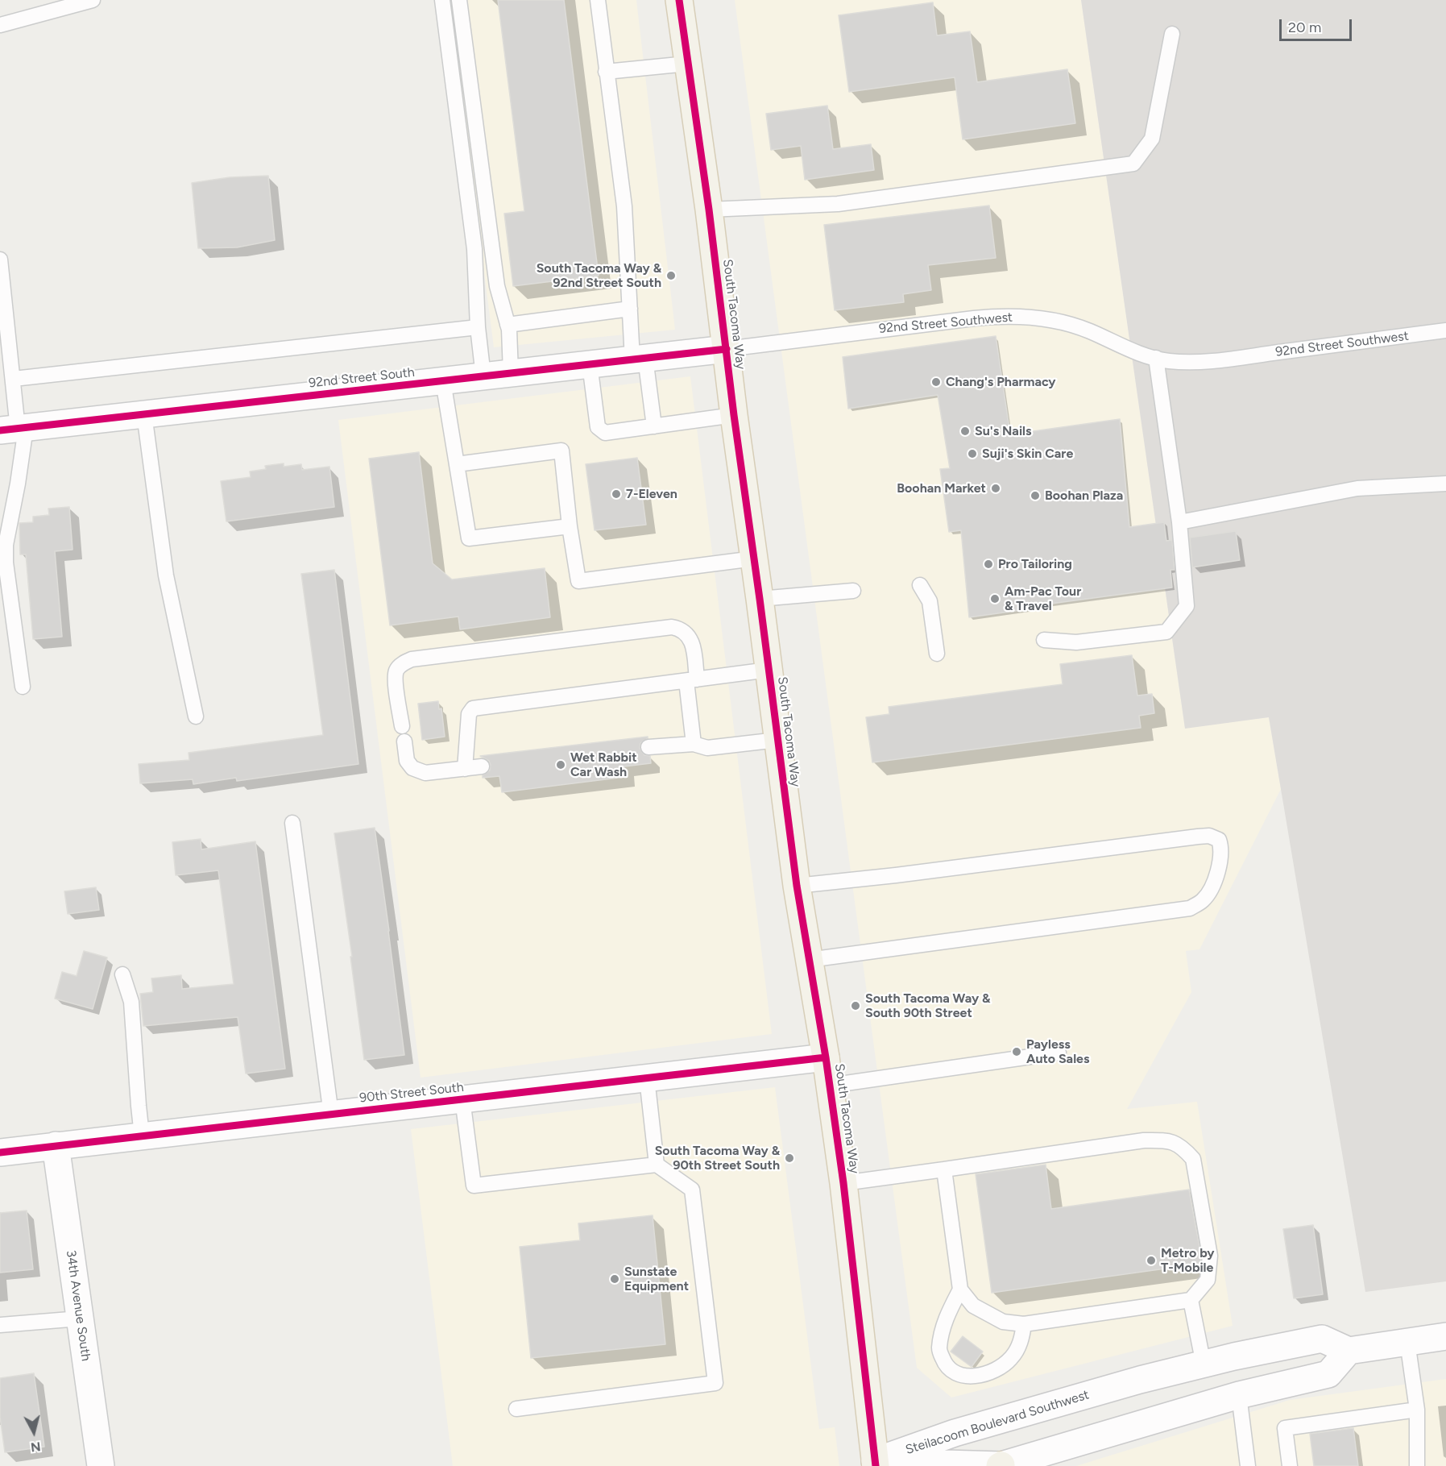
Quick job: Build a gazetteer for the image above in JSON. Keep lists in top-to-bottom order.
{
  "streets": {
    "main road": ["South Tacoma Way"],
    "street": [
      "92nd Street South",
      "90th Street South",
      "34th Avenue South",
      "Steilacoom Boulevard Southwest"
    ],
    "lane": ["92nd Street Southwest"]
  },
  "crossings": [
    ["South Tacoma Way", "92nd Street Southwest"],
    ["South Tacoma Way", "92nd Street South"],
    ["South Tacoma Way", "90th Street South"],
    ["South Tacoma Way", "Steilacoom Boulevard Southwest"],
    ["92nd Street Southwest", "92nd Street South"],
    ["90th Street South", "34th Avenue South"]
  ],
  "places": [
    "South Tacoma Way & 92nd Street South",
    "Chang's Pharmacy",
    "Su's Nails",
    "Suji's Skin Care",
    "Boohan Market",
    "7-Eleven",
    "Boohan Plaza",
    "Pro Tailoring",
    "Am-Pac Tour & Travel",
    "Wet Rabbit Car Wash",
    "South Tacoma Way & South 90th Street",
    "Payless Auto Sales",
    "South Tacoma Way & 90th Street South",
    "Metro by T-Mobile",
    "Sunstate Equipment"
  ],
  "scale_bar": "20 m",
  "north": "bottom"
}
